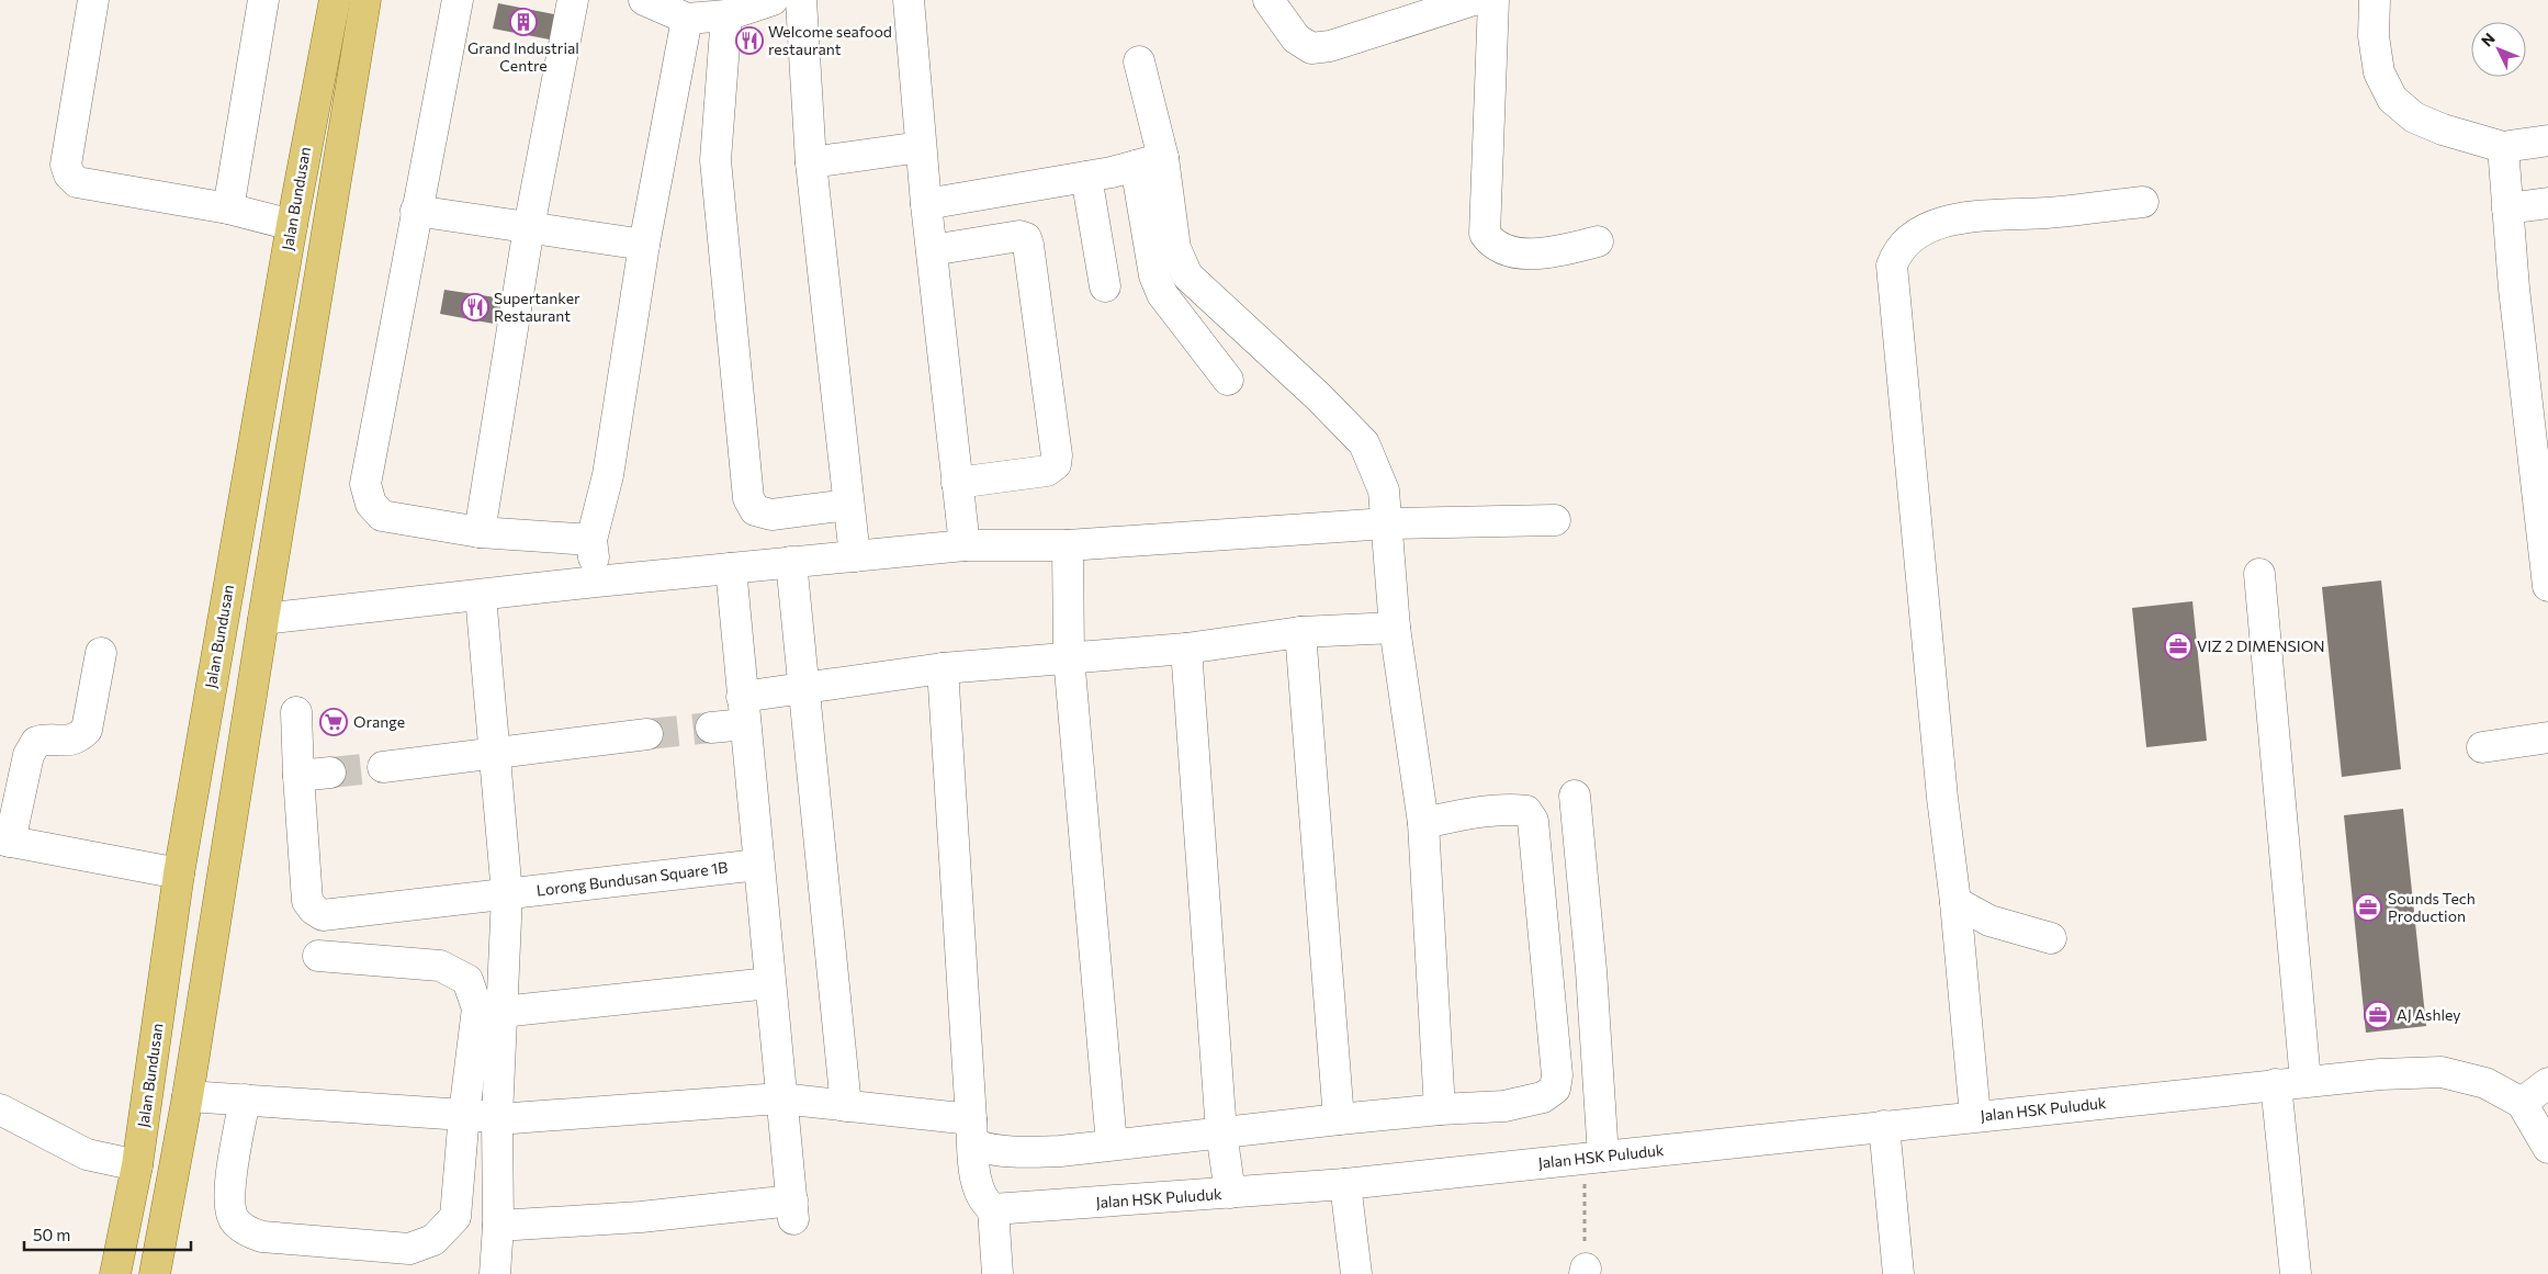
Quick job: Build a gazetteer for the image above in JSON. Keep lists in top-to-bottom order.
{
  "streets": {
    "main road": ["Jalan Bundusan"],
    "street": ["Lorong Bundusan Square 1B", "Jalan HSK Puluduk"]
  },
  "places": {
    "building": ["Grand Industrial Centre"],
    "restaurant": ["Welcome seafood restaurant", "Supertanker Restaurant"],
    "office": ["VIZ 2 DIMENSION", "Sounds Tech Production", "AJ Ashley"],
    "supermarket": ["Orange"]
  },
  "scale_bar": "50 m",
  "north": "top left"
}
